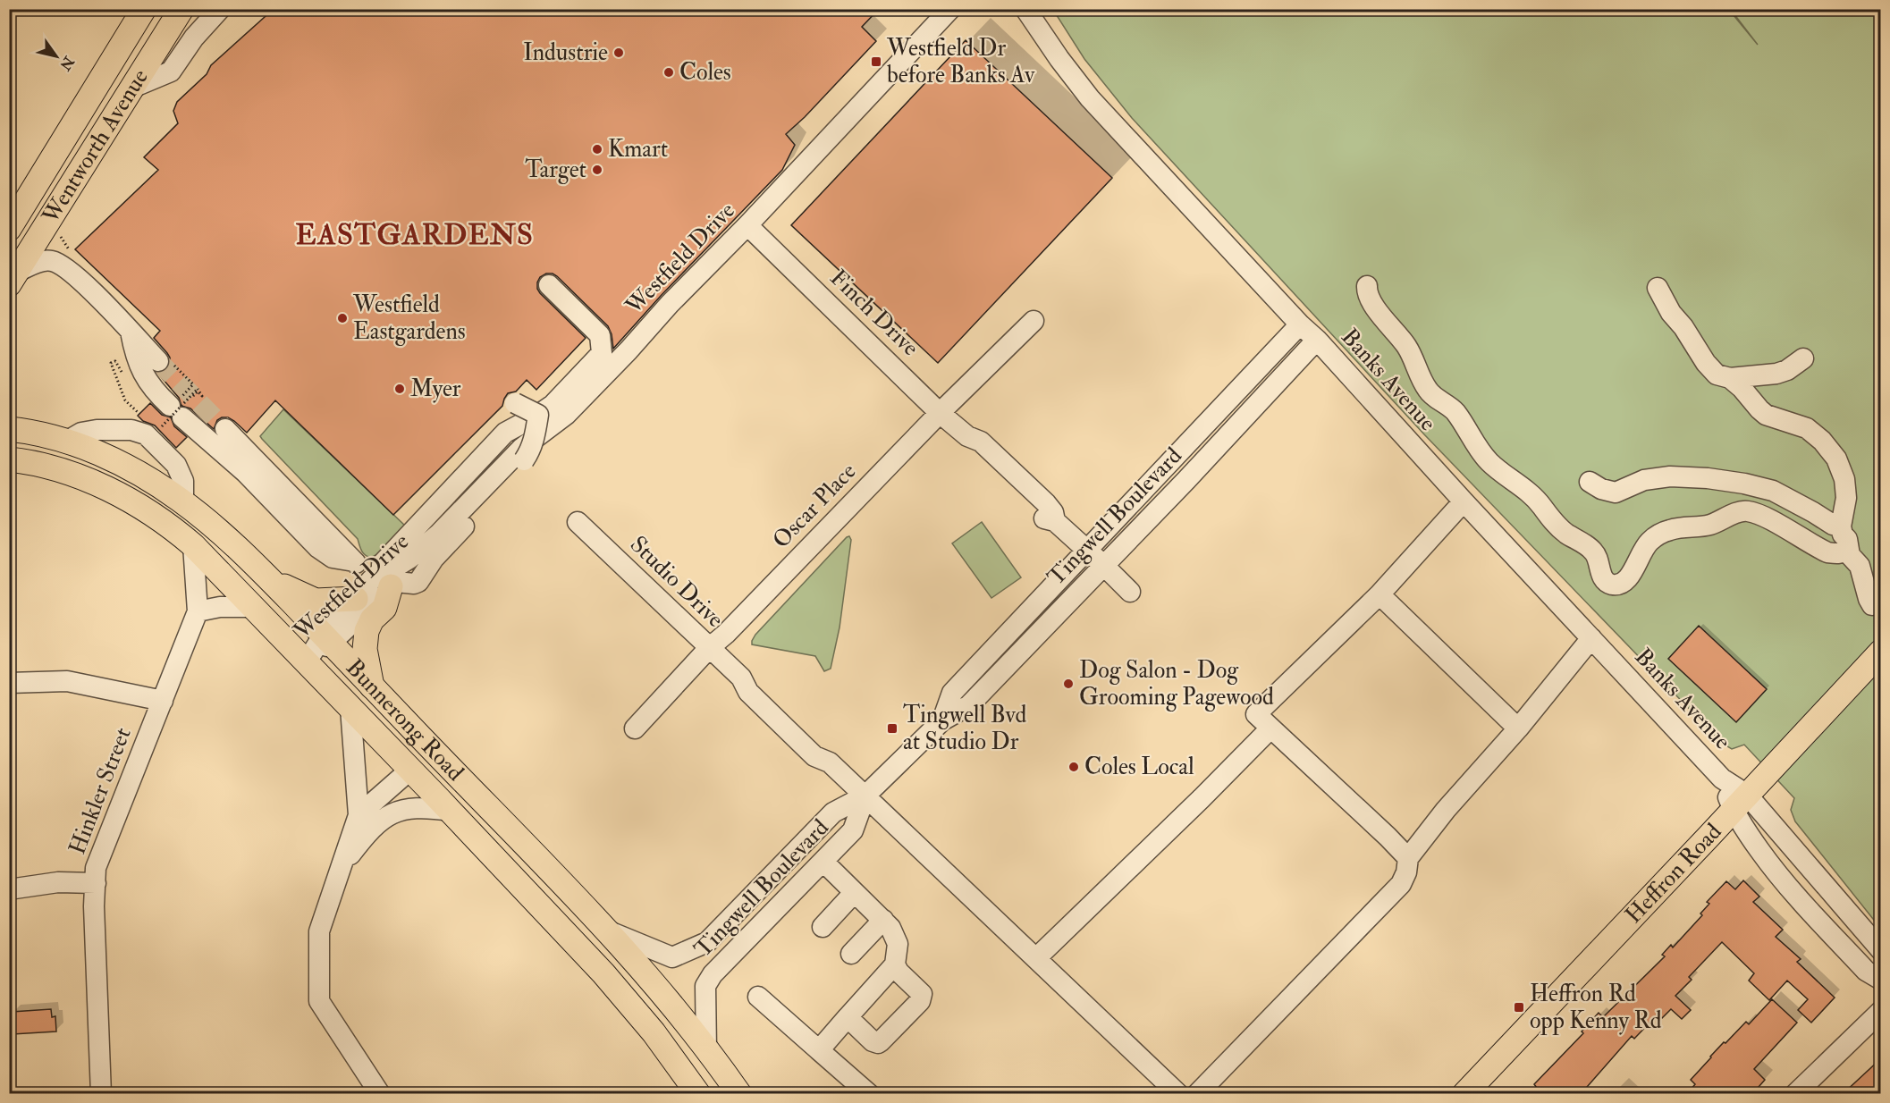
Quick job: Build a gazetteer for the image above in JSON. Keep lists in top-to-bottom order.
{
  "streets": {
    "main road": ["Wentworth Avenue", "Bunnerong Road", "Heffron Road"],
    "street": [
      "Westfield Drive",
      "Finch Drive",
      "Banks Avenue",
      "Oscar Place",
      "Tingwell Boulevard",
      "Studio Drive",
      "Hinkler Street"
    ]
  },
  "crossings": [
    ["Westfield Drive", "Finch Drive"],
    ["Westfield Drive", "Bunnerong Road"],
    ["Finch Drive", "Oscar Place"],
    ["Finch Drive", "Tingwell Boulevard"],
    ["Banks Avenue", "Tingwell Boulevard"],
    ["Banks Avenue", "Heffron Road"],
    ["Oscar Place", "Studio Drive"],
    ["Tingwell Boulevard", "Studio Drive"],
    ["Tingwell Boulevard", "Bunnerong Road"],
    ["Bunnerong Road", "Hinkler Street"]
  ],
  "districts": ["EASTGARDENS"],
  "places": {
    "other": [
      "Industrie",
      "Coles",
      "Kmart",
      "Target",
      "Westfield Eastgardens",
      "Myer",
      "Dog Salon - Dog Grooming Pagewood",
      "Coles Local"
    ],
    "transit": ["Westfield Dr before Banks Av", "Tingwell Bvd at Studio Dr", "Heffron Rd opp Kenny Rd"]
  },
  "north": "bottom right"
}
